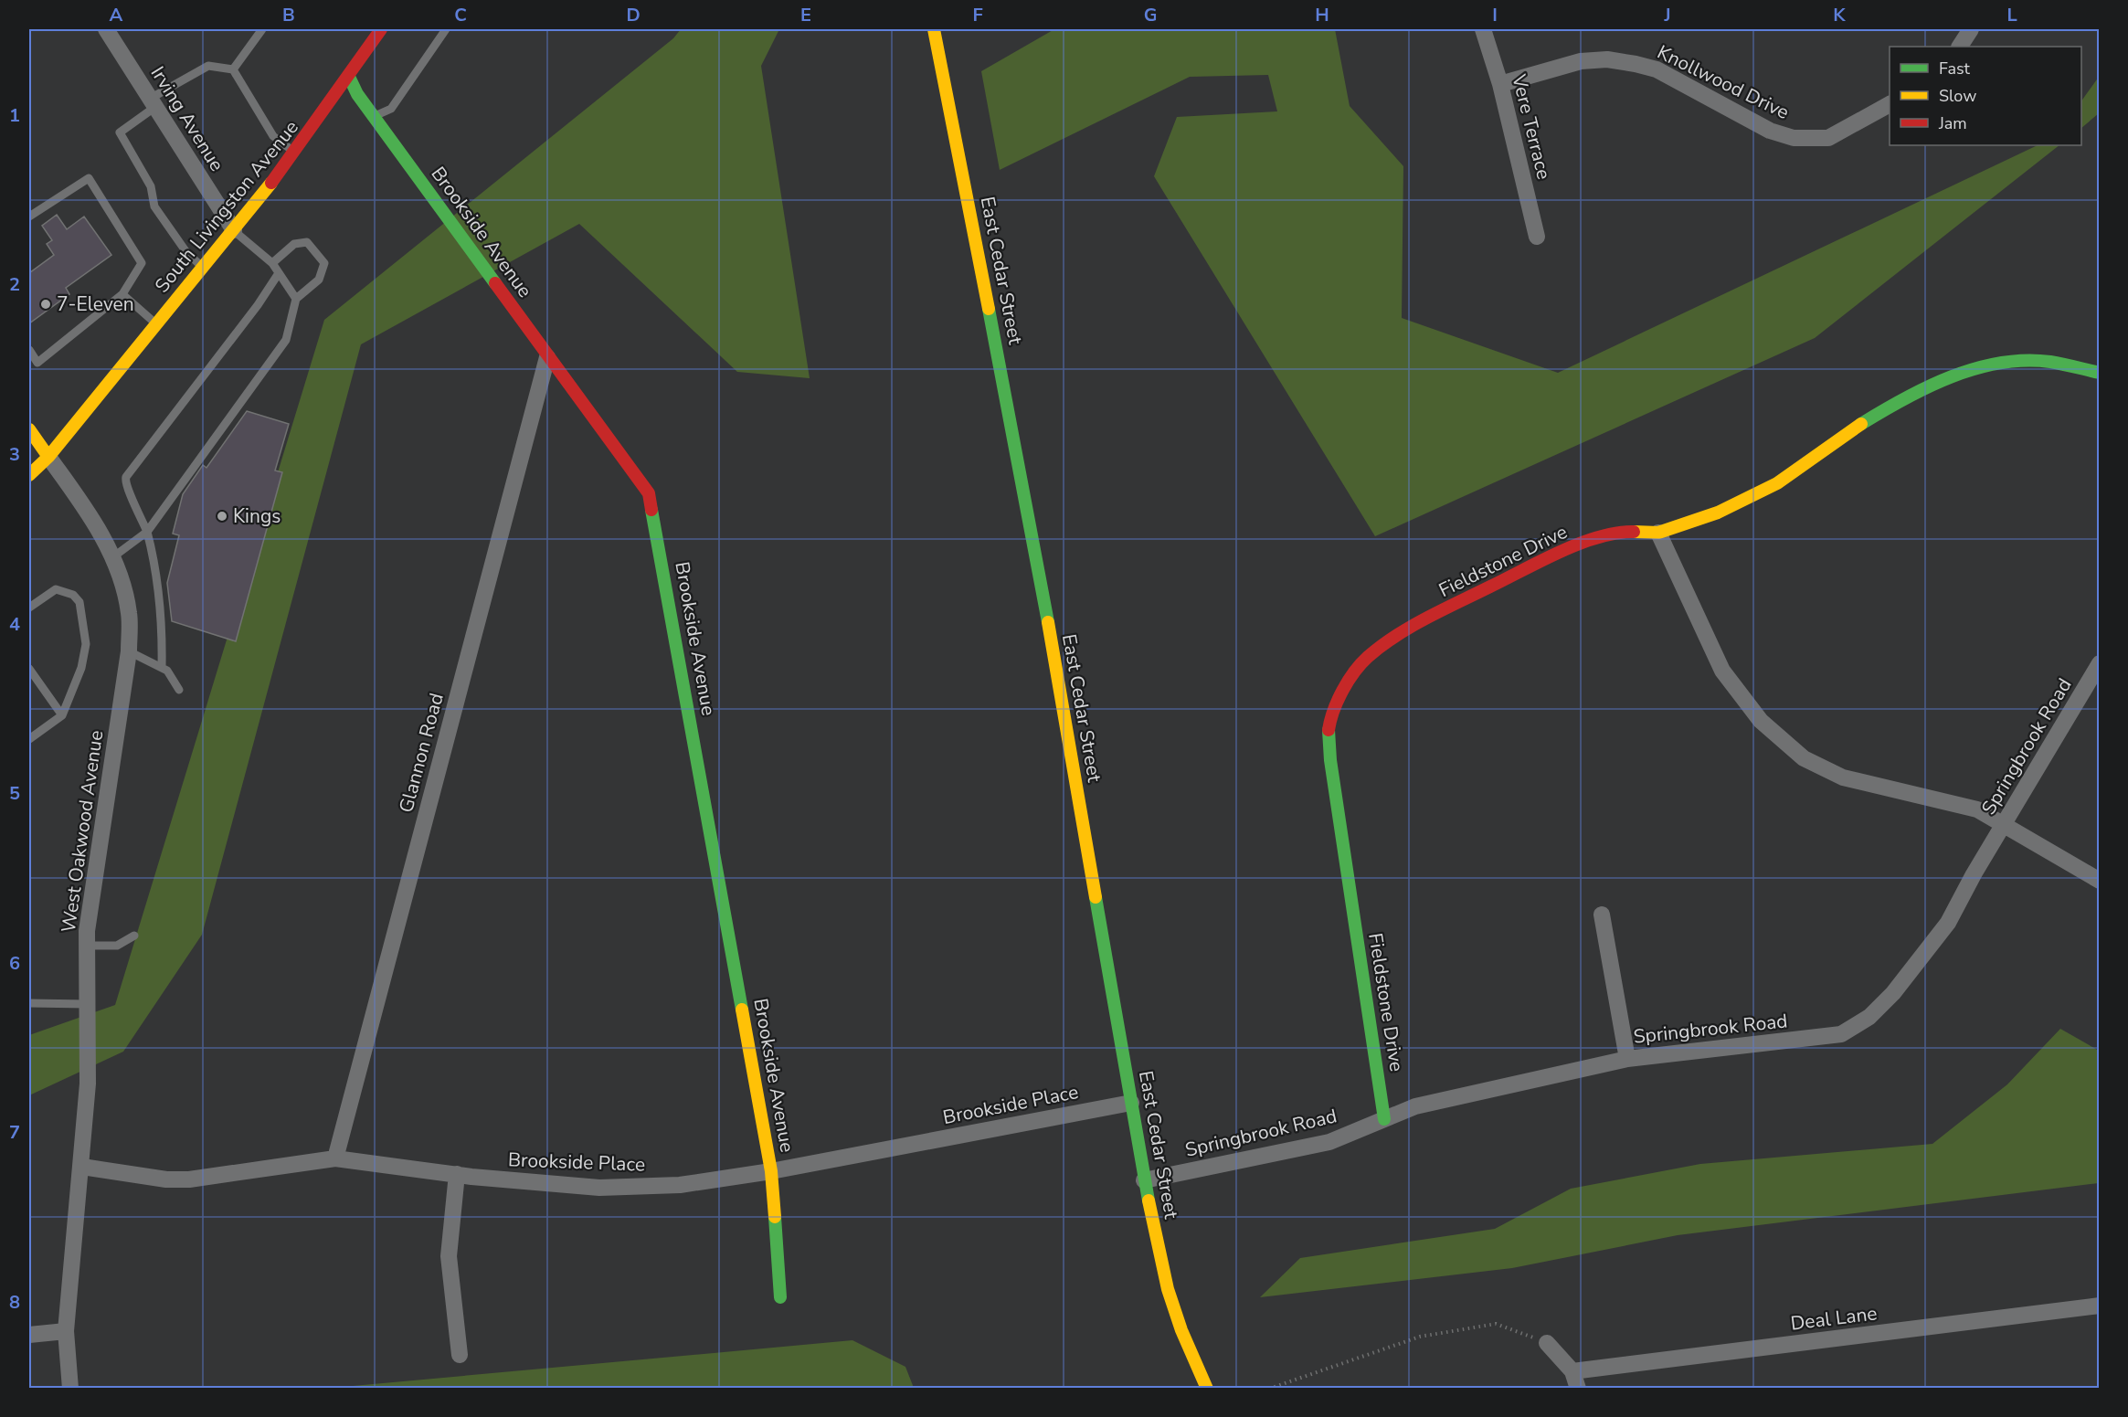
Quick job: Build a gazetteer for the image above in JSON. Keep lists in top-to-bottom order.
{
  "streets": {
    "street": [
      "Knollwood Drive",
      "Irving Avenue",
      "Vere Terrace",
      "South Livingston Avenue",
      "Brookside Avenue",
      "East Cedar Street",
      "Fieldstone Drive",
      "Springbrook Road",
      "Glannon Road",
      "West Oakwood Avenue",
      "Brookside Place",
      "Deal Lane"
    ]
  },
  "crossings": [
    ["Knollwood Drive", "Vere Terrace"],
    ["Irving Avenue", "South Livingston Avenue"],
    ["South Livingston Avenue", "Brookside Avenue"],
    ["South Livingston Avenue", "West Oakwood Avenue"],
    ["Brookside Avenue", "Glannon Road"],
    ["Brookside Avenue", "Brookside Place"],
    ["East Cedar Street", "Springbrook Road"],
    ["East Cedar Street", "Brookside Place"],
    ["Fieldstone Drive", "Springbrook Road"],
    ["Glannon Road", "Brookside Place"],
    ["West Oakwood Avenue", "Brookside Place"]
  ],
  "places": ["7-Eleven", "Kings"],
  "legend": ["Fast", "Slow", "Jam"],
  "grid": {
    "columns": [
      "A",
      "B",
      "C",
      "D",
      "E",
      "F",
      "G",
      "H",
      "I",
      "J",
      "K",
      "L"
    ],
    "rows": [
      "1",
      "2",
      "3",
      "4",
      "5",
      "6",
      "7",
      "8"
    ]
  }
}
